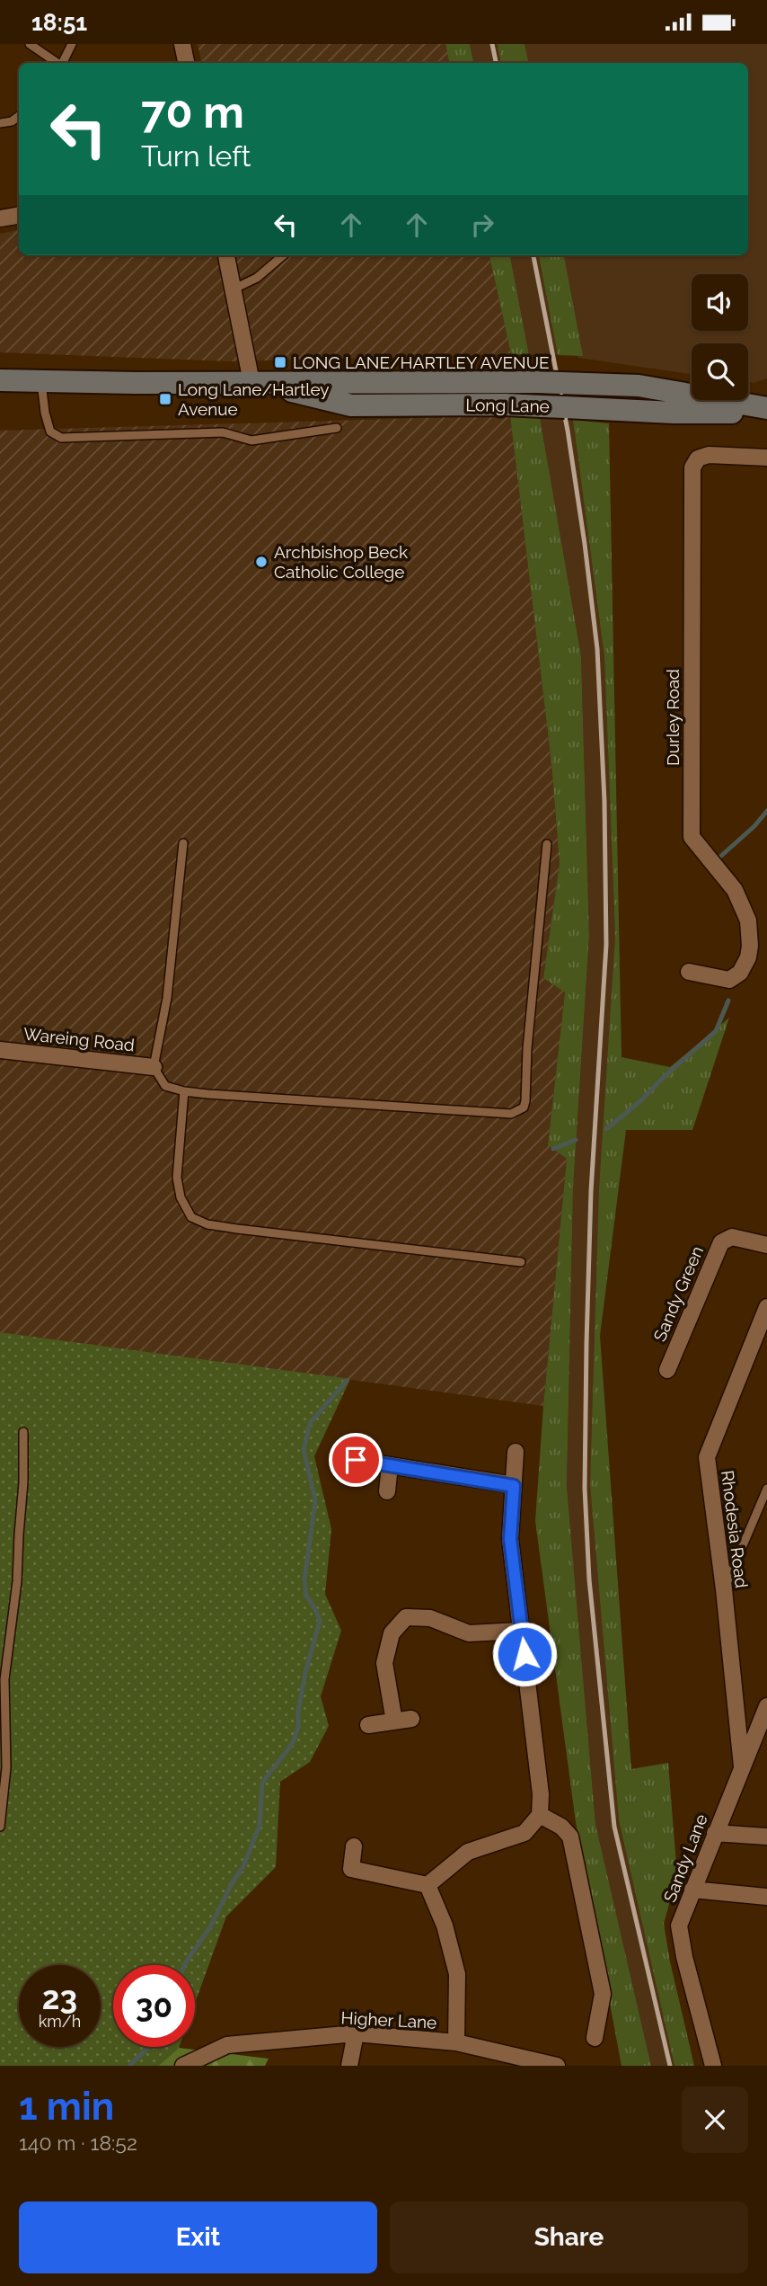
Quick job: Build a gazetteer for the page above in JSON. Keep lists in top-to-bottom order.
{
  "streets": {
    "main road": ["Long Lane"],
    "street": [
      "Durley Road",
      "Wareing Road",
      "Sandy Green",
      "Rhodesia Road",
      "Sandy Lane",
      "Higher Lane"
    ]
  },
  "crossings": [
    ["Rhodesia Road", "Sandy Lane"]
  ],
  "places": {
    "transit": ["LONG LANE/HARTLEY AVENUE", "Long Lane/Hartley Avenue"],
    "other": ["Archbishop Beck Catholic College"]
  },
  "page": {
    "status": "18:51",
    "turn": ["70 m", "Turn left"],
    "speed": "23 km/h",
    "limit": "30",
    "heading": ["1 min", "140 m · 18:52"],
    "buttons": ["Exit", "Share"]
  }
}
